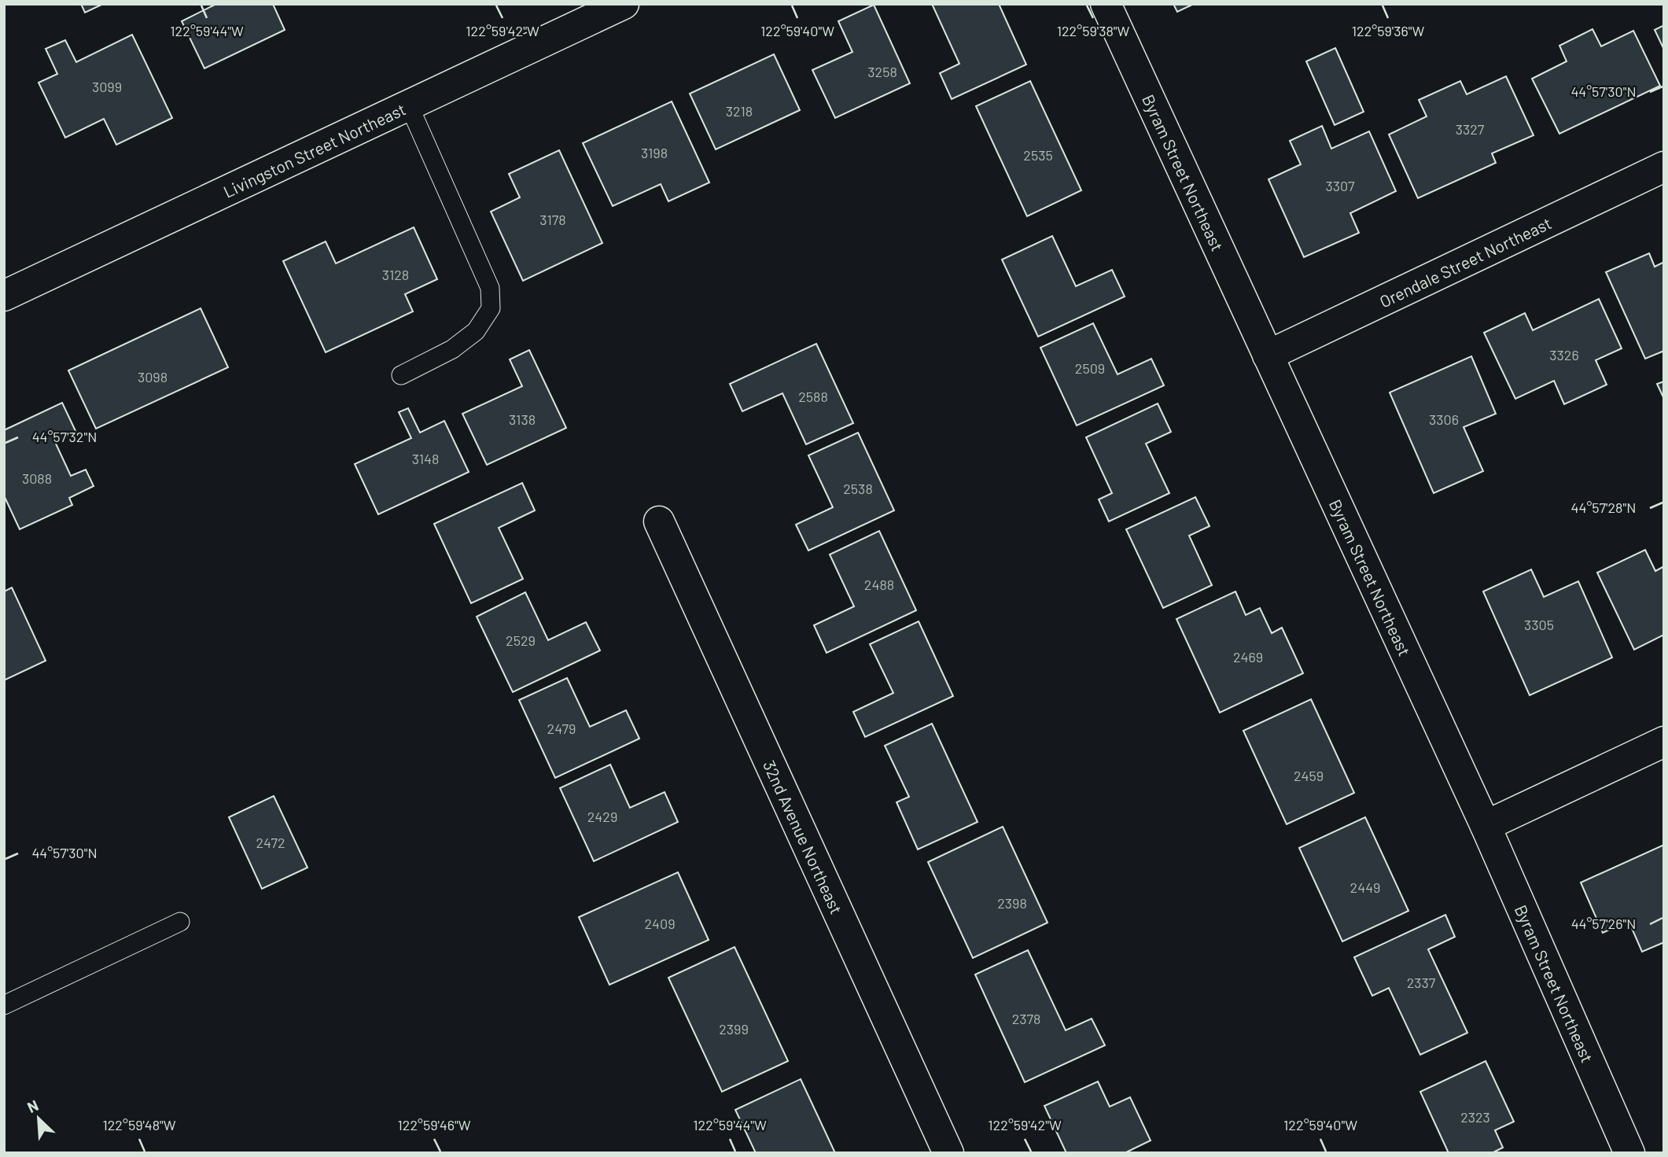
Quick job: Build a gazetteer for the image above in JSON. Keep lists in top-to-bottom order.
{
  "streets": {
    "street": [
      "Livingston Street Northeast",
      "Byram Street Northeast",
      "Orendale Street Northeast",
      "32nd Avenue Northeast"
    ]
  },
  "crossings": [
    ["Byram Street Northeast", "Orendale Street Northeast"]
  ],
  "house_numbers": [
    "3258",
    "3099",
    "3218",
    "3327",
    "3198",
    "2535",
    "3307",
    "3178",
    "3128",
    "3326",
    "2509",
    "3098",
    "2588",
    "3138",
    "3306",
    "3148",
    "3088",
    "2538",
    "2488",
    "3305",
    "2529",
    "2469",
    "2479",
    "2459",
    "2429",
    "2472",
    "2449",
    "2398",
    "2409",
    "2337",
    "2378",
    "2399",
    "2323"
  ],
  "north": "top left",
  "coordinates": [
    "122°59'40\"W",
    "122°59'38\"W",
    "122°59'36\"W",
    "122°59'44\"W",
    "122°59'42\"W",
    "44°57'30\"N",
    "44°57'32\"N",
    "44°57'28\"N",
    "44°57'26\"N",
    "122°59'48\"W",
    "122°59'46\"W"
  ]
}
